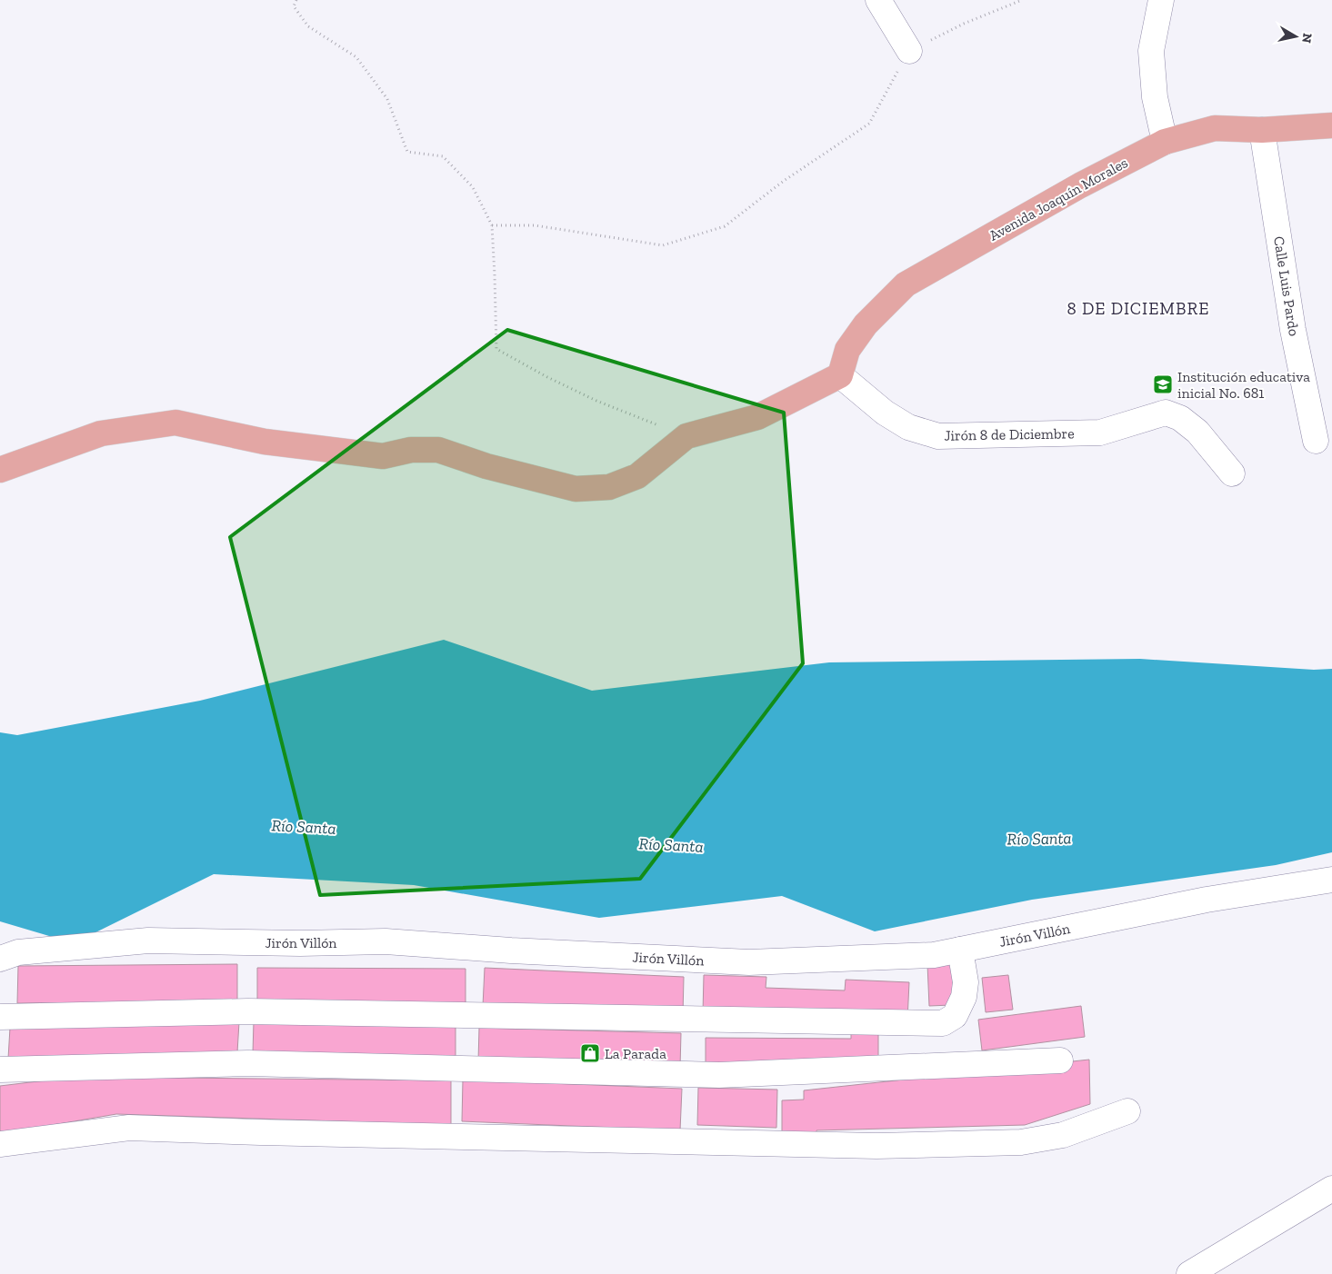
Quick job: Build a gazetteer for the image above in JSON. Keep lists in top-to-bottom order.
{
  "streets": {
    "main road": ["Avenida Joaquín Morales"],
    "street": ["Calle Luis Pardo", "Jirón 8 de Diciembre", "Jirón Villón"]
  },
  "crossings": [
    ["Avenida Joaquín Morales", "Calle Luis Pardo"],
    ["Avenida Joaquín Morales", "Jirón 8 de Diciembre"]
  ],
  "districts": ["8 DE DICIEMBRE"],
  "water": ["Río Santa"],
  "places": {
    "school or university": ["Institución educativa inicial No. 681"],
    "shop": ["La Parada"]
  },
  "north": "right"
}
